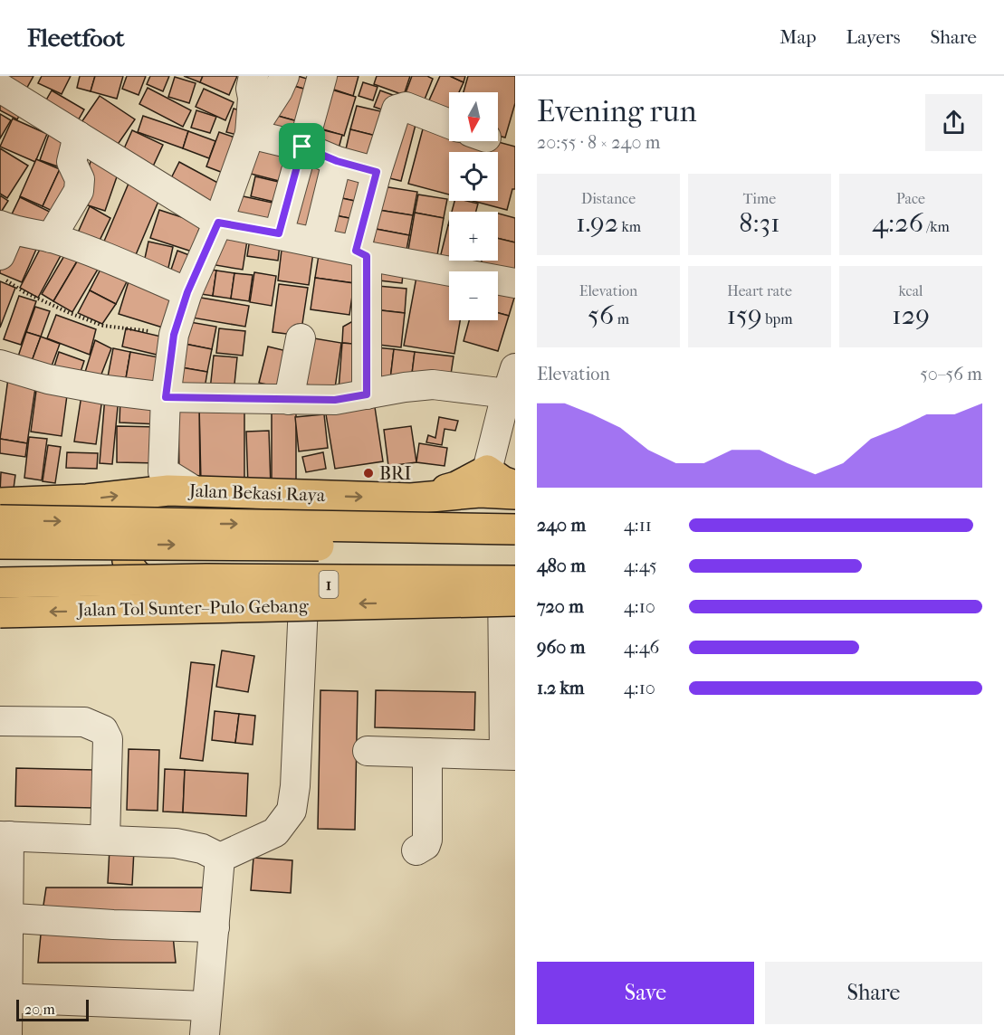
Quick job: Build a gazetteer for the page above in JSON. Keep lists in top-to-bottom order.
{
  "streets": {
    "highway": ["Jalan Bekasi Raya", "1", "Jalan Tol Sunter–Pulo Gebang"]
  },
  "crossings": [
    ["1", "Jalan Tol Sunter–Pulo Gebang"]
  ],
  "places": ["BRI"],
  "scale_bar": "20 m",
  "north": "bottom",
  "page": {
    "header": "Fleetfoot",
    "nav": ["Map", "Layers", "Share"],
    "heading": ["Evening run", "20:55 · 8 × 240 m"],
    "map_buttons": ["+", "−"],
    "stats": [
      ["Distance", "1.92 km"],
      ["Time", "8:31"],
      ["Pace", "4:26 /km"],
      ["Elevation", "56 m"],
      ["Heart rate", "159 bpm"],
      ["kcal", "129"]
    ],
    "chart": ["Elevation", "50–56 m"],
    "list": [
      {
        "name": "240 m",
        "note": "4:11"
      },
      {
        "name": "480 m",
        "note": "4:45"
      },
      {
        "name": "720 m",
        "note": "4:10"
      },
      {
        "name": "960 m",
        "note": "4:46"
      },
      {
        "name": "1.2 km",
        "note": "4:10"
      }
    ],
    "buttons": ["Save", "Share"],
    "scale": "20 m"
  }
}
